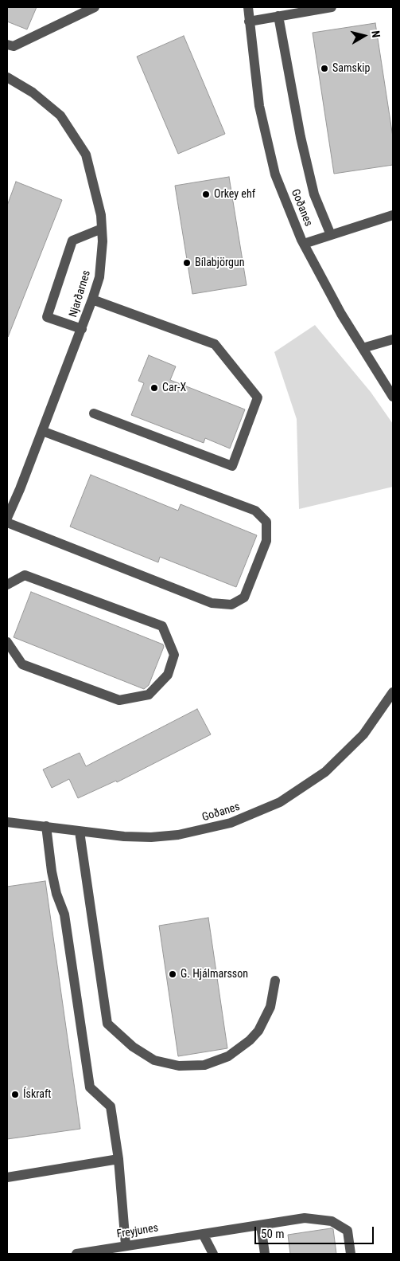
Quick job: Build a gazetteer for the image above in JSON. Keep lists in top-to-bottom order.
{
  "streets": {
    "street": ["Goðanes", "Njarðarnes", "Freyjunes"]
  },
  "places": [
    "Samskip",
    "Orkey ehf",
    "Bílabjörgun",
    "Car-X",
    "G. Hjálmarsson",
    "Ískraft"
  ],
  "scale_bar": "50 m",
  "north": "right"
}
